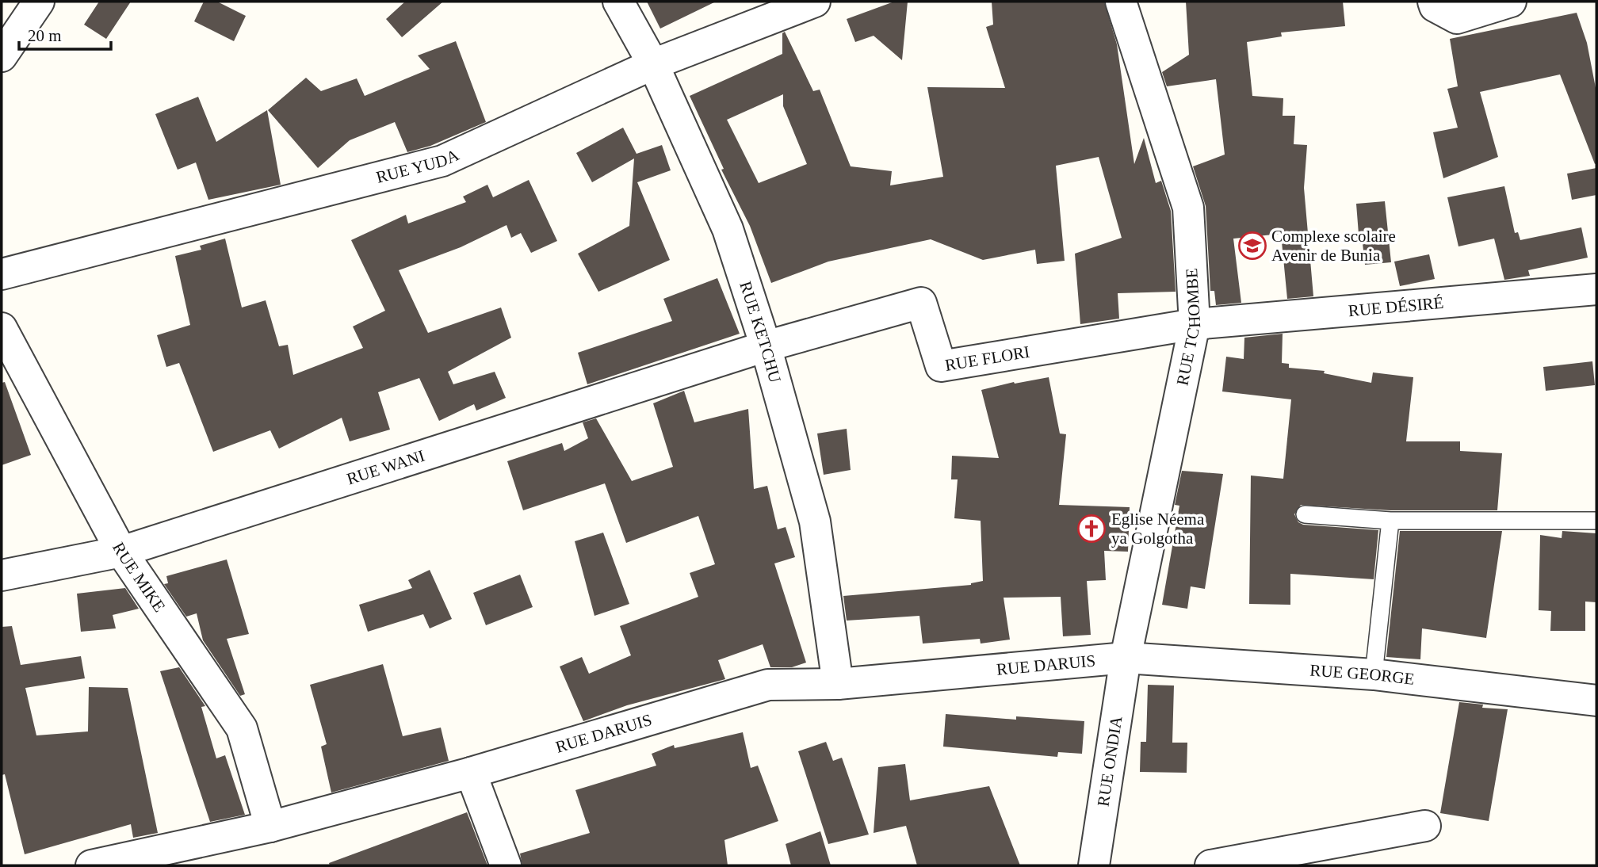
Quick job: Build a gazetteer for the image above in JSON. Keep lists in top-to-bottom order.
{
  "streets": {
    "street": [
      "RUE YUDA",
      "RUE DÉSIRÉ",
      "RUE TCHOMBE",
      "RUE KETCHU",
      "RUE FLORI",
      "RUE WANI",
      "RUE MIKE",
      "RUE DARUIS",
      "RUE GEORGE",
      "RUE ONDIA"
    ]
  },
  "crossings": [
    ["RUE YUDA", "RUE KETCHU"],
    ["RUE DÉSIRÉ", "RUE TCHOMBE"],
    ["RUE DÉSIRÉ", "RUE FLORI"],
    ["RUE TCHOMBE", "RUE FLORI"],
    ["RUE TCHOMBE", "RUE DARUIS"],
    ["RUE TCHOMBE", "RUE GEORGE"],
    ["RUE TCHOMBE", "RUE ONDIA"],
    ["RUE KETCHU", "RUE FLORI"],
    ["RUE KETCHU", "RUE WANI"],
    ["RUE KETCHU", "RUE DARUIS"],
    ["RUE FLORI", "RUE WANI"],
    ["RUE WANI", "RUE MIKE"],
    ["RUE MIKE", "RUE DARUIS"],
    ["RUE DARUIS", "RUE GEORGE"],
    ["RUE DARUIS", "RUE ONDIA"],
    ["RUE GEORGE", "RUE ONDIA"]
  ],
  "places": {
    "school or university": ["Complexe scolaire Avenir de Bunia"],
    "church": ["Eglise Néema ya Golgotha"]
  },
  "scale_bar": "20 m"
}
